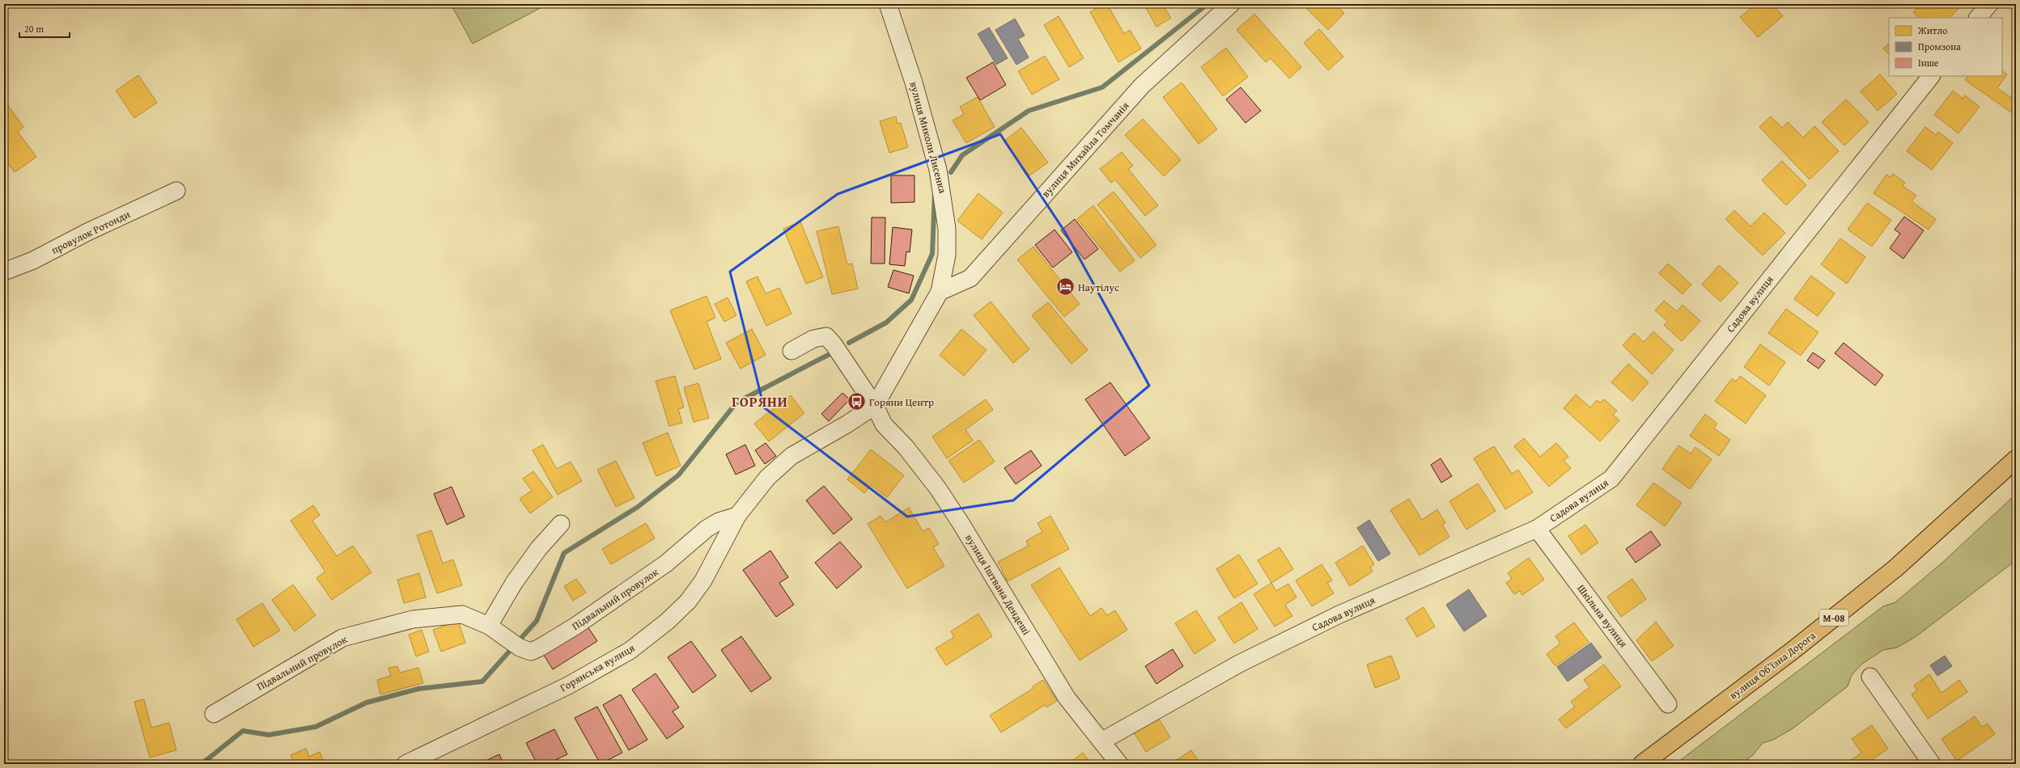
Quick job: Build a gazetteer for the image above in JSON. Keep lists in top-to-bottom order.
{
  "streets": {
    "highway": ["М-08", "вулиця Обʼїзна Дорога"],
    "street": [
      "вулиця Миколи Лисенка",
      "вулиця Михайла Томчанія",
      "провулок Ротонди",
      "Садова вулиця",
      "вулиця Іштвана Дендеші",
      "Підвальний провулок",
      "Шкільна вулиця",
      "Горянська вулиця"
    ]
  },
  "crossings": [
    ["вулиця Миколи Лисенка", "вулиця Михайла Томчанія"],
    ["вулиця Миколи Лисенка", "вулиця Іштвана Дендеші"],
    ["вулиця Миколи Лисенка", "Горянська вулиця"],
    ["Садова вулиця", "вулиця Іштвана Дендеші"],
    ["Садова вулиця", "Шкільна вулиця"],
    ["вулиця Іштвана Дендеші", "Горянська вулиця"],
    ["Підвальний провулок", "Горянська вулиця"]
  ],
  "districts": ["ГОРЯНИ"],
  "places": {
    "hotel": ["Наутілус"],
    "bus stop": ["Горяни Центр"]
  },
  "legend": ["Житло", "Промзона", "Інше"],
  "scale_bar": "20 m"
}
